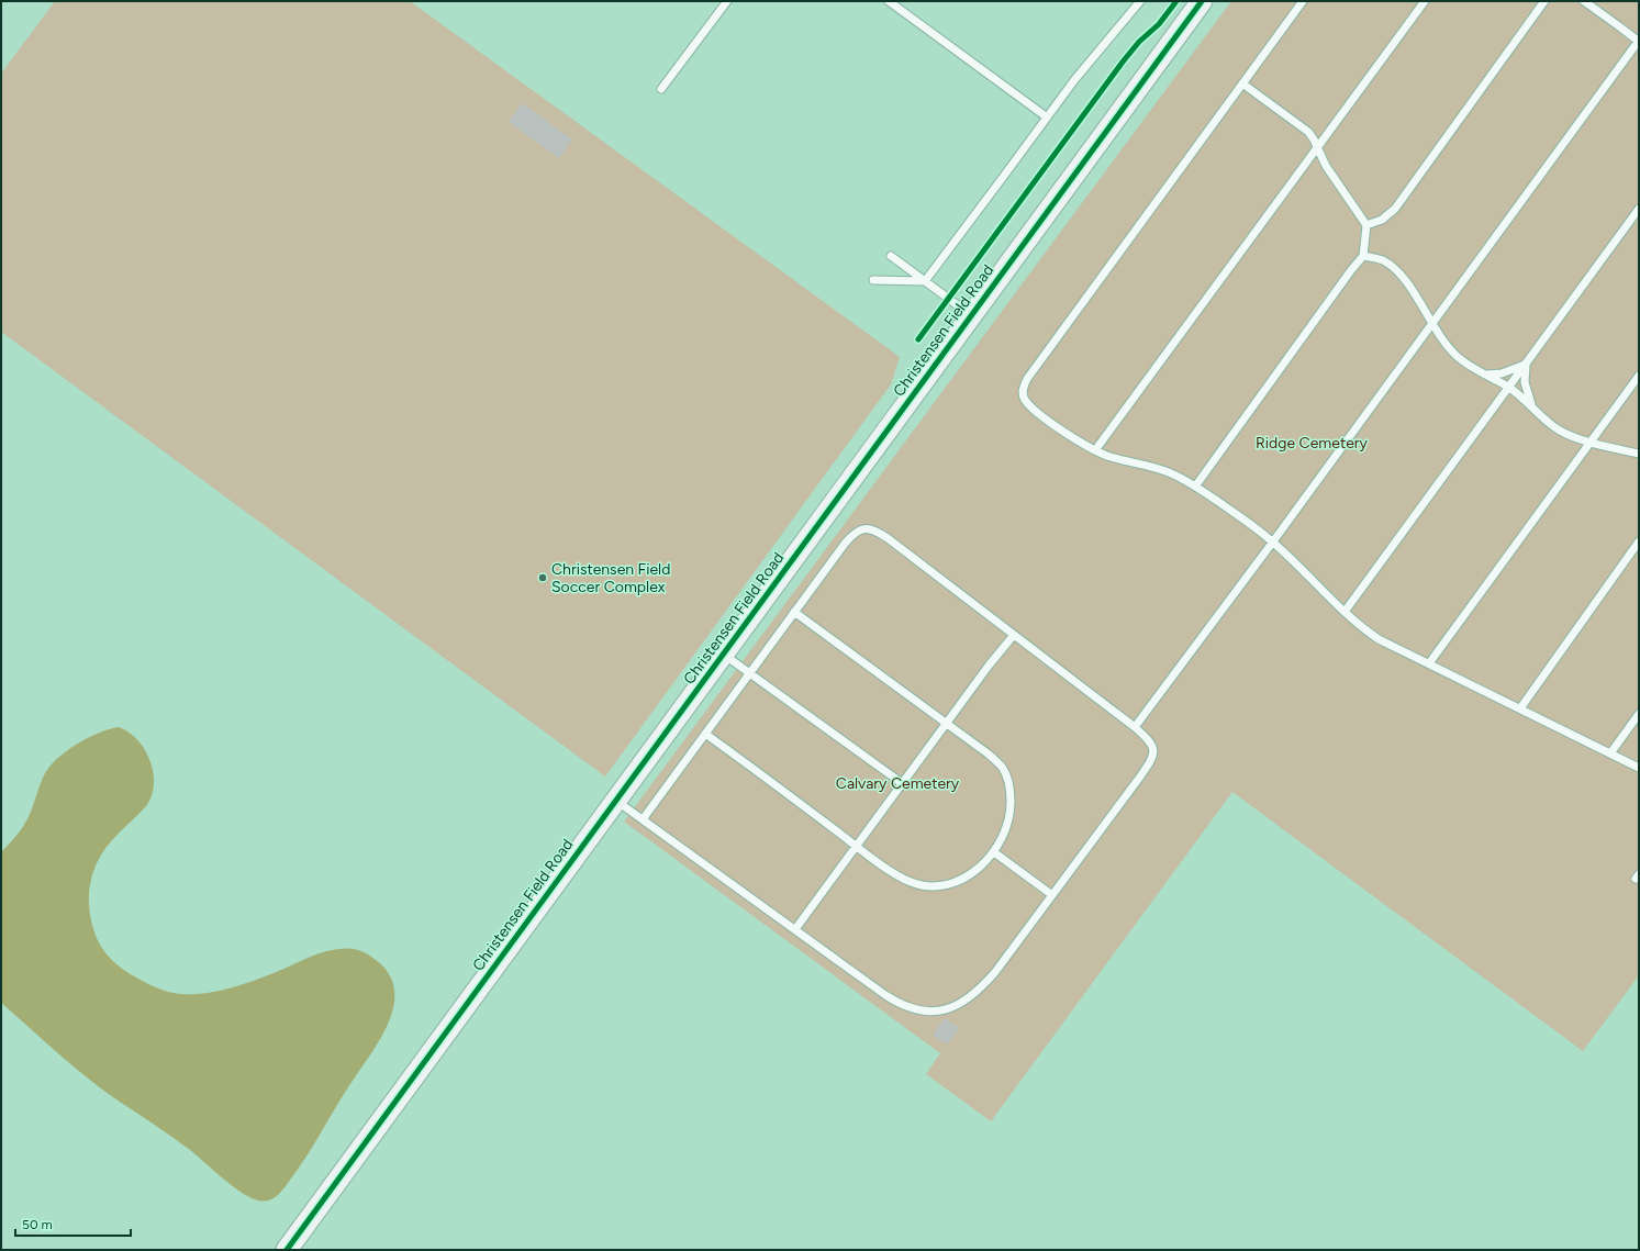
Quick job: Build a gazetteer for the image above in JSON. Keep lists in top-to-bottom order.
{
  "streets": {
    "street": ["Christensen Field Road"]
  },
  "parks": ["Ridge Cemetery", "Calvary Cemetery"],
  "places": ["Christensen Field Soccer Complex"],
  "scale_bar": "50 m"
}
